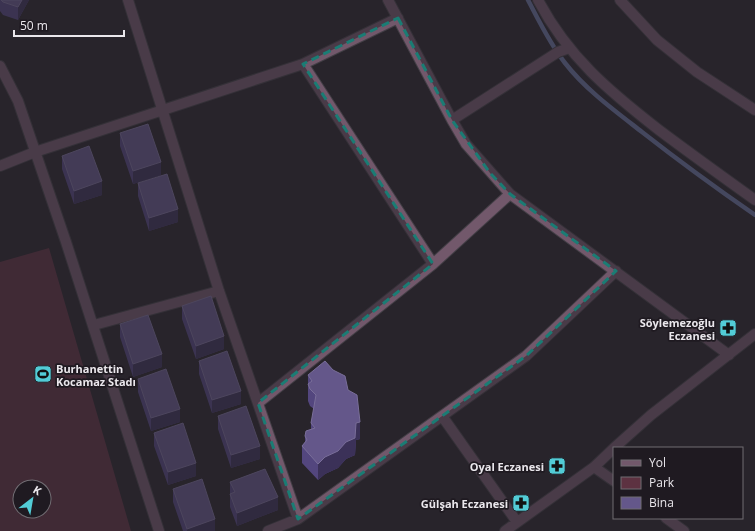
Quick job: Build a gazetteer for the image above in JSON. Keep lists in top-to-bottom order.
{
  "places": {
    "pharmacy": ["Söylemezoğlu Eczanesi", "Oyal Eczanesi", "Gülşah Eczanesi"],
    "sports": ["Burhanettin Kocamaz Stadı"]
  },
  "legend": ["Yol", "Park", "Bina"],
  "scale_bar": "50 m",
  "north": "top right"
}
